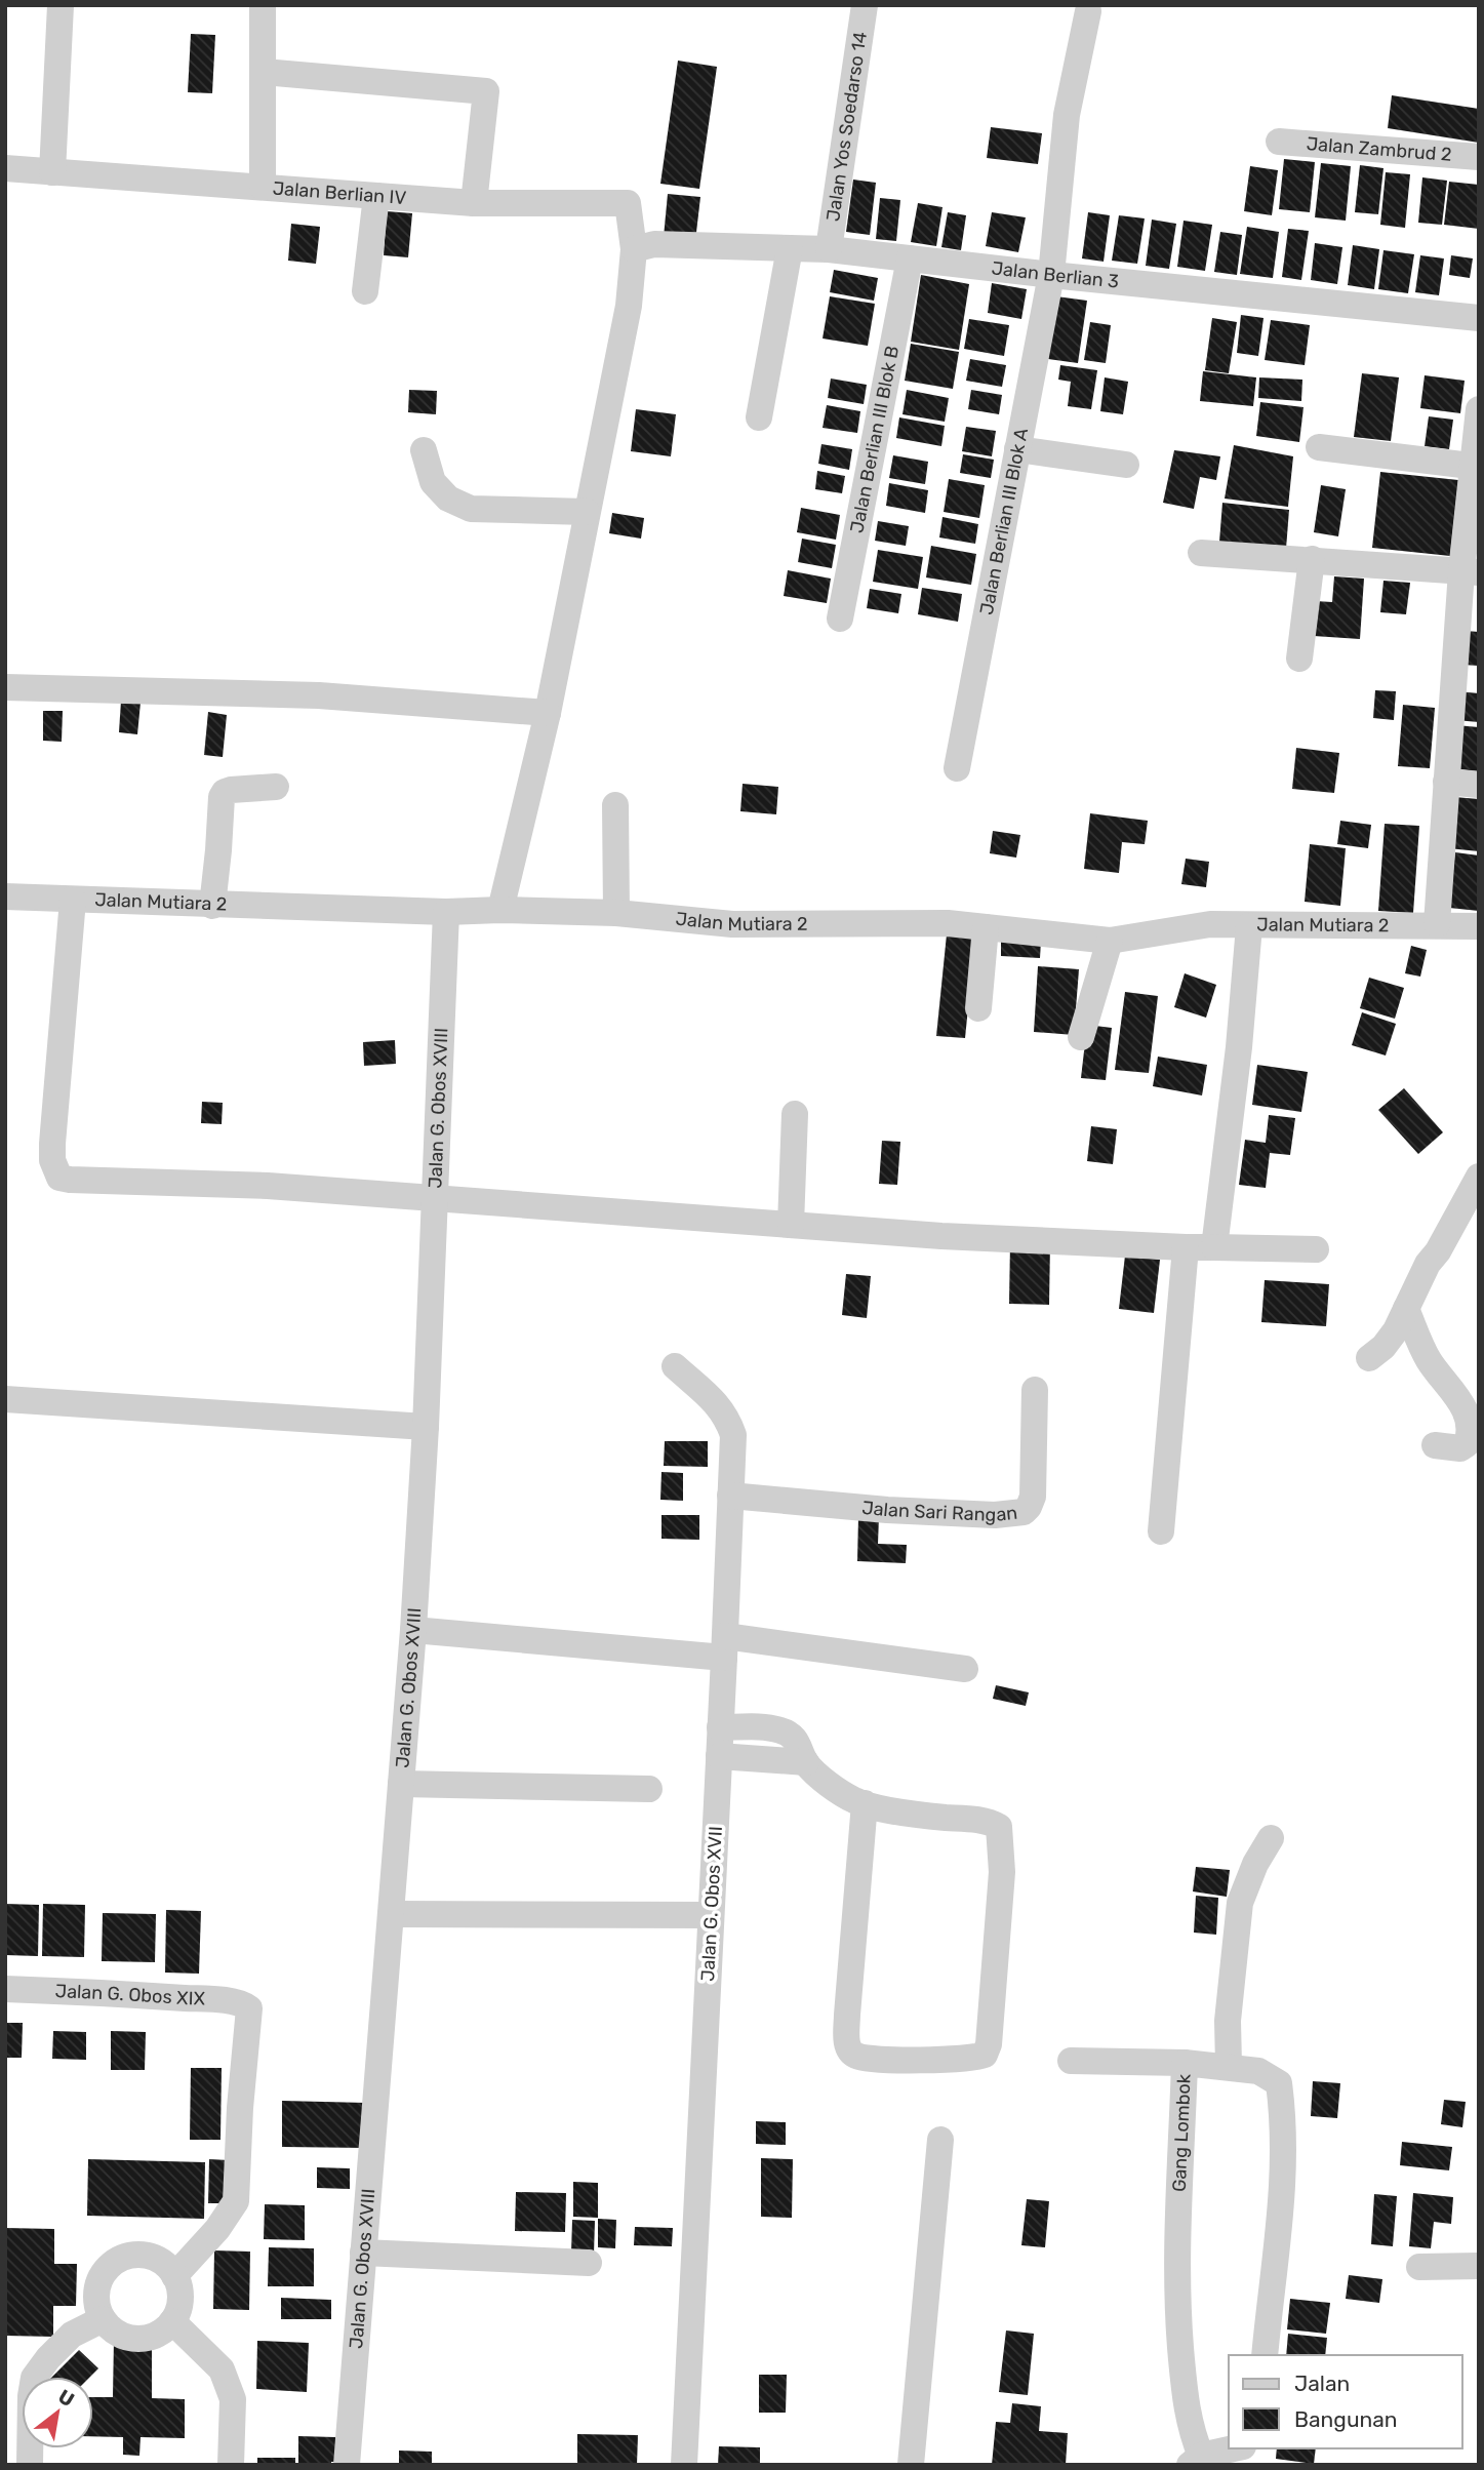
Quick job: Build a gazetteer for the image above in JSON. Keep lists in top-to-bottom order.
{
  "streets": {
    "street": [
      "Jalan Yos Soedarso 14",
      "Jalan Zambrud 2",
      "Jalan Berlian IV",
      "Jalan Berlian 3",
      "Jalan Berlian III Blok B",
      "Jalan Berlian III Blok A",
      "Jalan Mutiara 2",
      "Jalan G. Obos XVIII",
      "Jalan Sari Rangan",
      "Jalan G. Obos XVII",
      "Jalan G. Obos XIX",
      "Gang Lombok"
    ]
  },
  "crossings": [
    ["Jalan Yos Soedarso 14", "Jalan Berlian 3"],
    ["Jalan Berlian IV", "Jalan Berlian 3"],
    ["Jalan Berlian 3", "Jalan Berlian III Blok B"],
    ["Jalan Berlian 3", "Jalan Berlian III Blok A"],
    ["Jalan Mutiara 2", "Jalan G. Obos XVIII"],
    ["Jalan Sari Rangan", "Jalan G. Obos XVII"]
  ],
  "legend": ["Jalan", "Bangunan"],
  "north": "top right"
}
